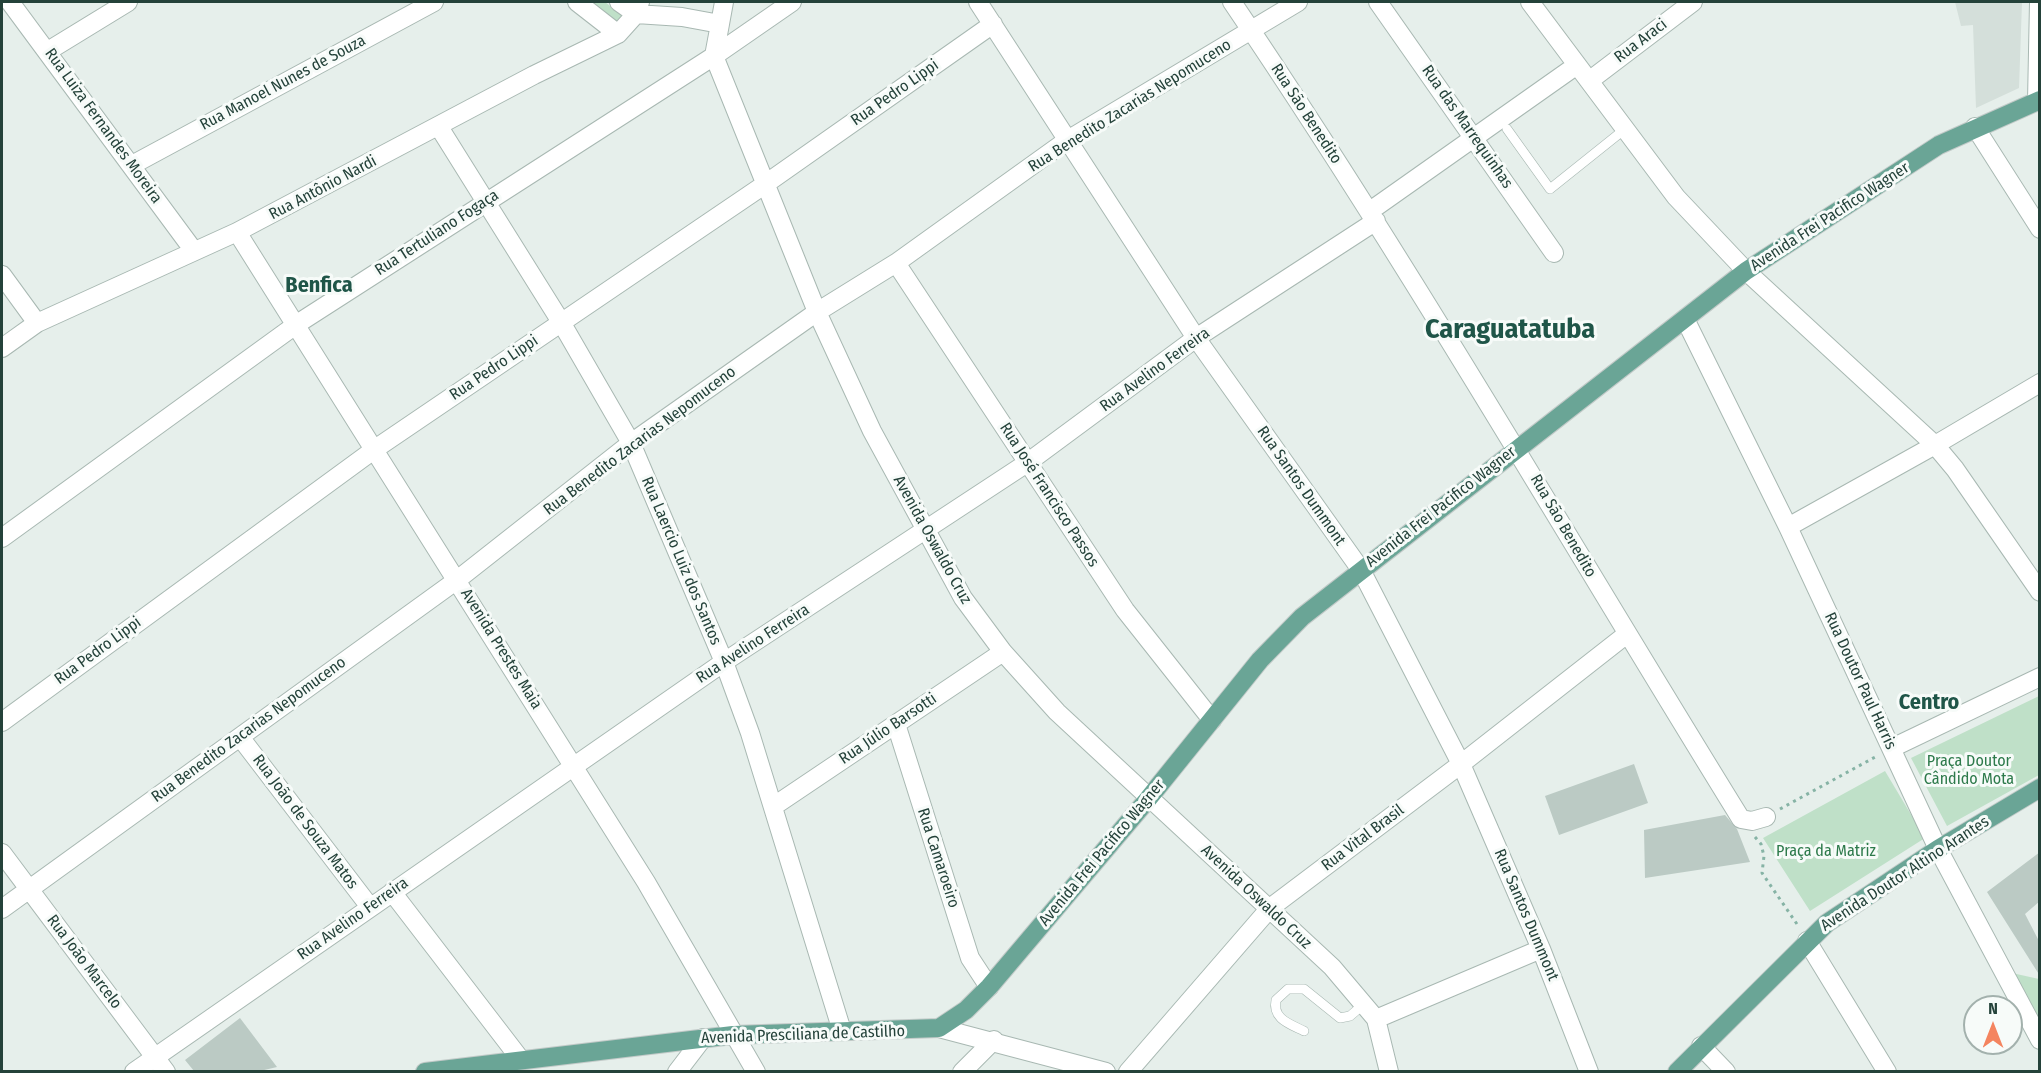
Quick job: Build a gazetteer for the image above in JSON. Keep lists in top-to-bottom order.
{
  "streets": {
    "main road": ["Avenida Frei Pacifico Wagner", "Avenida Doutor Altino Arantes", "Avenida Presciliana de Castilho"],
    "street": [
      "Rua Araci",
      "Rua Manoel Nunes de Souza",
      "Rua Pedro Lippi",
      "Rua Benedito Zacarias Nepomuceno",
      "Rua São Benedito",
      "Rua Luiza Fernandes Moreira",
      "Rua das Marrequinhas",
      "Rua Antônio Nardi",
      "Rua Tertuliano Fogaça",
      "Rua Avelino Ferreira",
      "Rua Santos Dummont",
      "Rua José Francisco Passos",
      "Avenida Oswaldo Cruz",
      "Rua Laercio Luiz dos Santos",
      "Avenida Prestes Maia",
      "Rua Doutor Paul Harris",
      "Rua Júlio Barsotti",
      "Rua João de Souza Matos",
      "Rua Vital Brasil",
      "Rua Camaroeiro",
      "Rua João Marcelo"
    ]
  },
  "crossings": [
    ["Rua Manoel Nunes de Souza", "Rua Luiza Fernandes Moreira"],
    ["Rua Pedro Lippi", "Rua Santos Dummont"],
    ["Rua Pedro Lippi", "Avenida Oswaldo Cruz"],
    ["Rua Pedro Lippi", "Rua Laercio Luiz dos Santos"],
    ["Rua Pedro Lippi", "Avenida Prestes Maia"],
    ["Rua Benedito Zacarias Nepomuceno", "Rua São Benedito"],
    ["Rua Benedito Zacarias Nepomuceno", "Rua Santos Dummont"],
    ["Rua Benedito Zacarias Nepomuceno", "Rua José Francisco Passos"],
    ["Rua Benedito Zacarias Nepomuceno", "Avenida Oswaldo Cruz"],
    ["Rua Benedito Zacarias Nepomuceno", "Rua Laercio Luiz dos Santos"],
    ["Rua Benedito Zacarias Nepomuceno", "Avenida Prestes Maia"],
    ["Rua Benedito Zacarias Nepomuceno", "Rua João de Souza Matos"],
    ["Rua Benedito Zacarias Nepomuceno", "Rua João Marcelo"],
    ["Rua São Benedito", "Avenida Frei Pacifico Wagner"],
    ["Rua São Benedito", "Rua Avelino Ferreira"],
    ["Rua São Benedito", "Rua Vital Brasil"],
    ["Rua Luiza Fernandes Moreira", "Rua Antônio Nardi"],
    ["Rua das Marrequinhas", "Rua Avelino Ferreira"],
    ["Rua Antônio Nardi", "Rua Laercio Luiz dos Santos"],
    ["Rua Antônio Nardi", "Avenida Prestes Maia"],
    ["Avenida Frei Pacifico Wagner", "Rua Santos Dummont"],
    ["Avenida Frei Pacifico Wagner", "Rua José Francisco Passos"],
    ["Avenida Frei Pacifico Wagner", "Avenida Oswaldo Cruz"],
    ["Avenida Frei Pacifico Wagner", "Rua Doutor Paul Harris"],
    ["Avenida Frei Pacifico Wagner", "Rua Camaroeiro"],
    ["Avenida Frei Pacifico Wagner", "Avenida Presciliana de Castilho"],
    ["Rua Tertuliano Fogaça", "Avenida Oswaldo Cruz"],
    ["Rua Tertuliano Fogaça", "Rua Laercio Luiz dos Santos"],
    ["Rua Tertuliano Fogaça", "Avenida Prestes Maia"],
    ["Rua Avelino Ferreira", "Rua Santos Dummont"],
    ["Rua Avelino Ferreira", "Rua José Francisco Passos"],
    ["Rua Avelino Ferreira", "Avenida Oswaldo Cruz"],
    ["Rua Avelino Ferreira", "Rua Laercio Luiz dos Santos"],
    ["Rua Avelino Ferreira", "Avenida Prestes Maia"],
    ["Rua Avelino Ferreira", "Rua João de Souza Matos"],
    ["Rua Avelino Ferreira", "Rua João Marcelo"],
    ["Rua Santos Dummont", "Rua Vital Brasil"],
    ["Avenida Oswaldo Cruz", "Rua Júlio Barsotti"],
    ["Avenida Oswaldo Cruz", "Rua Vital Brasil"],
    ["Rua Laercio Luiz dos Santos", "Rua Júlio Barsotti"],
    ["Rua Laercio Luiz dos Santos", "Avenida Presciliana de Castilho"],
    ["Avenida Prestes Maia", "Avenida Presciliana de Castilho"],
    ["Rua Doutor Paul Harris", "Avenida Doutor Altino Arantes"],
    ["Rua Júlio Barsotti", "Rua Camaroeiro"]
  ],
  "districts": ["Benfica", "Caraguatatuba", "Centro"],
  "parks": ["Praça Doutor Cândido Mota", "Praça da Matriz"],
  "north": "top"
}
